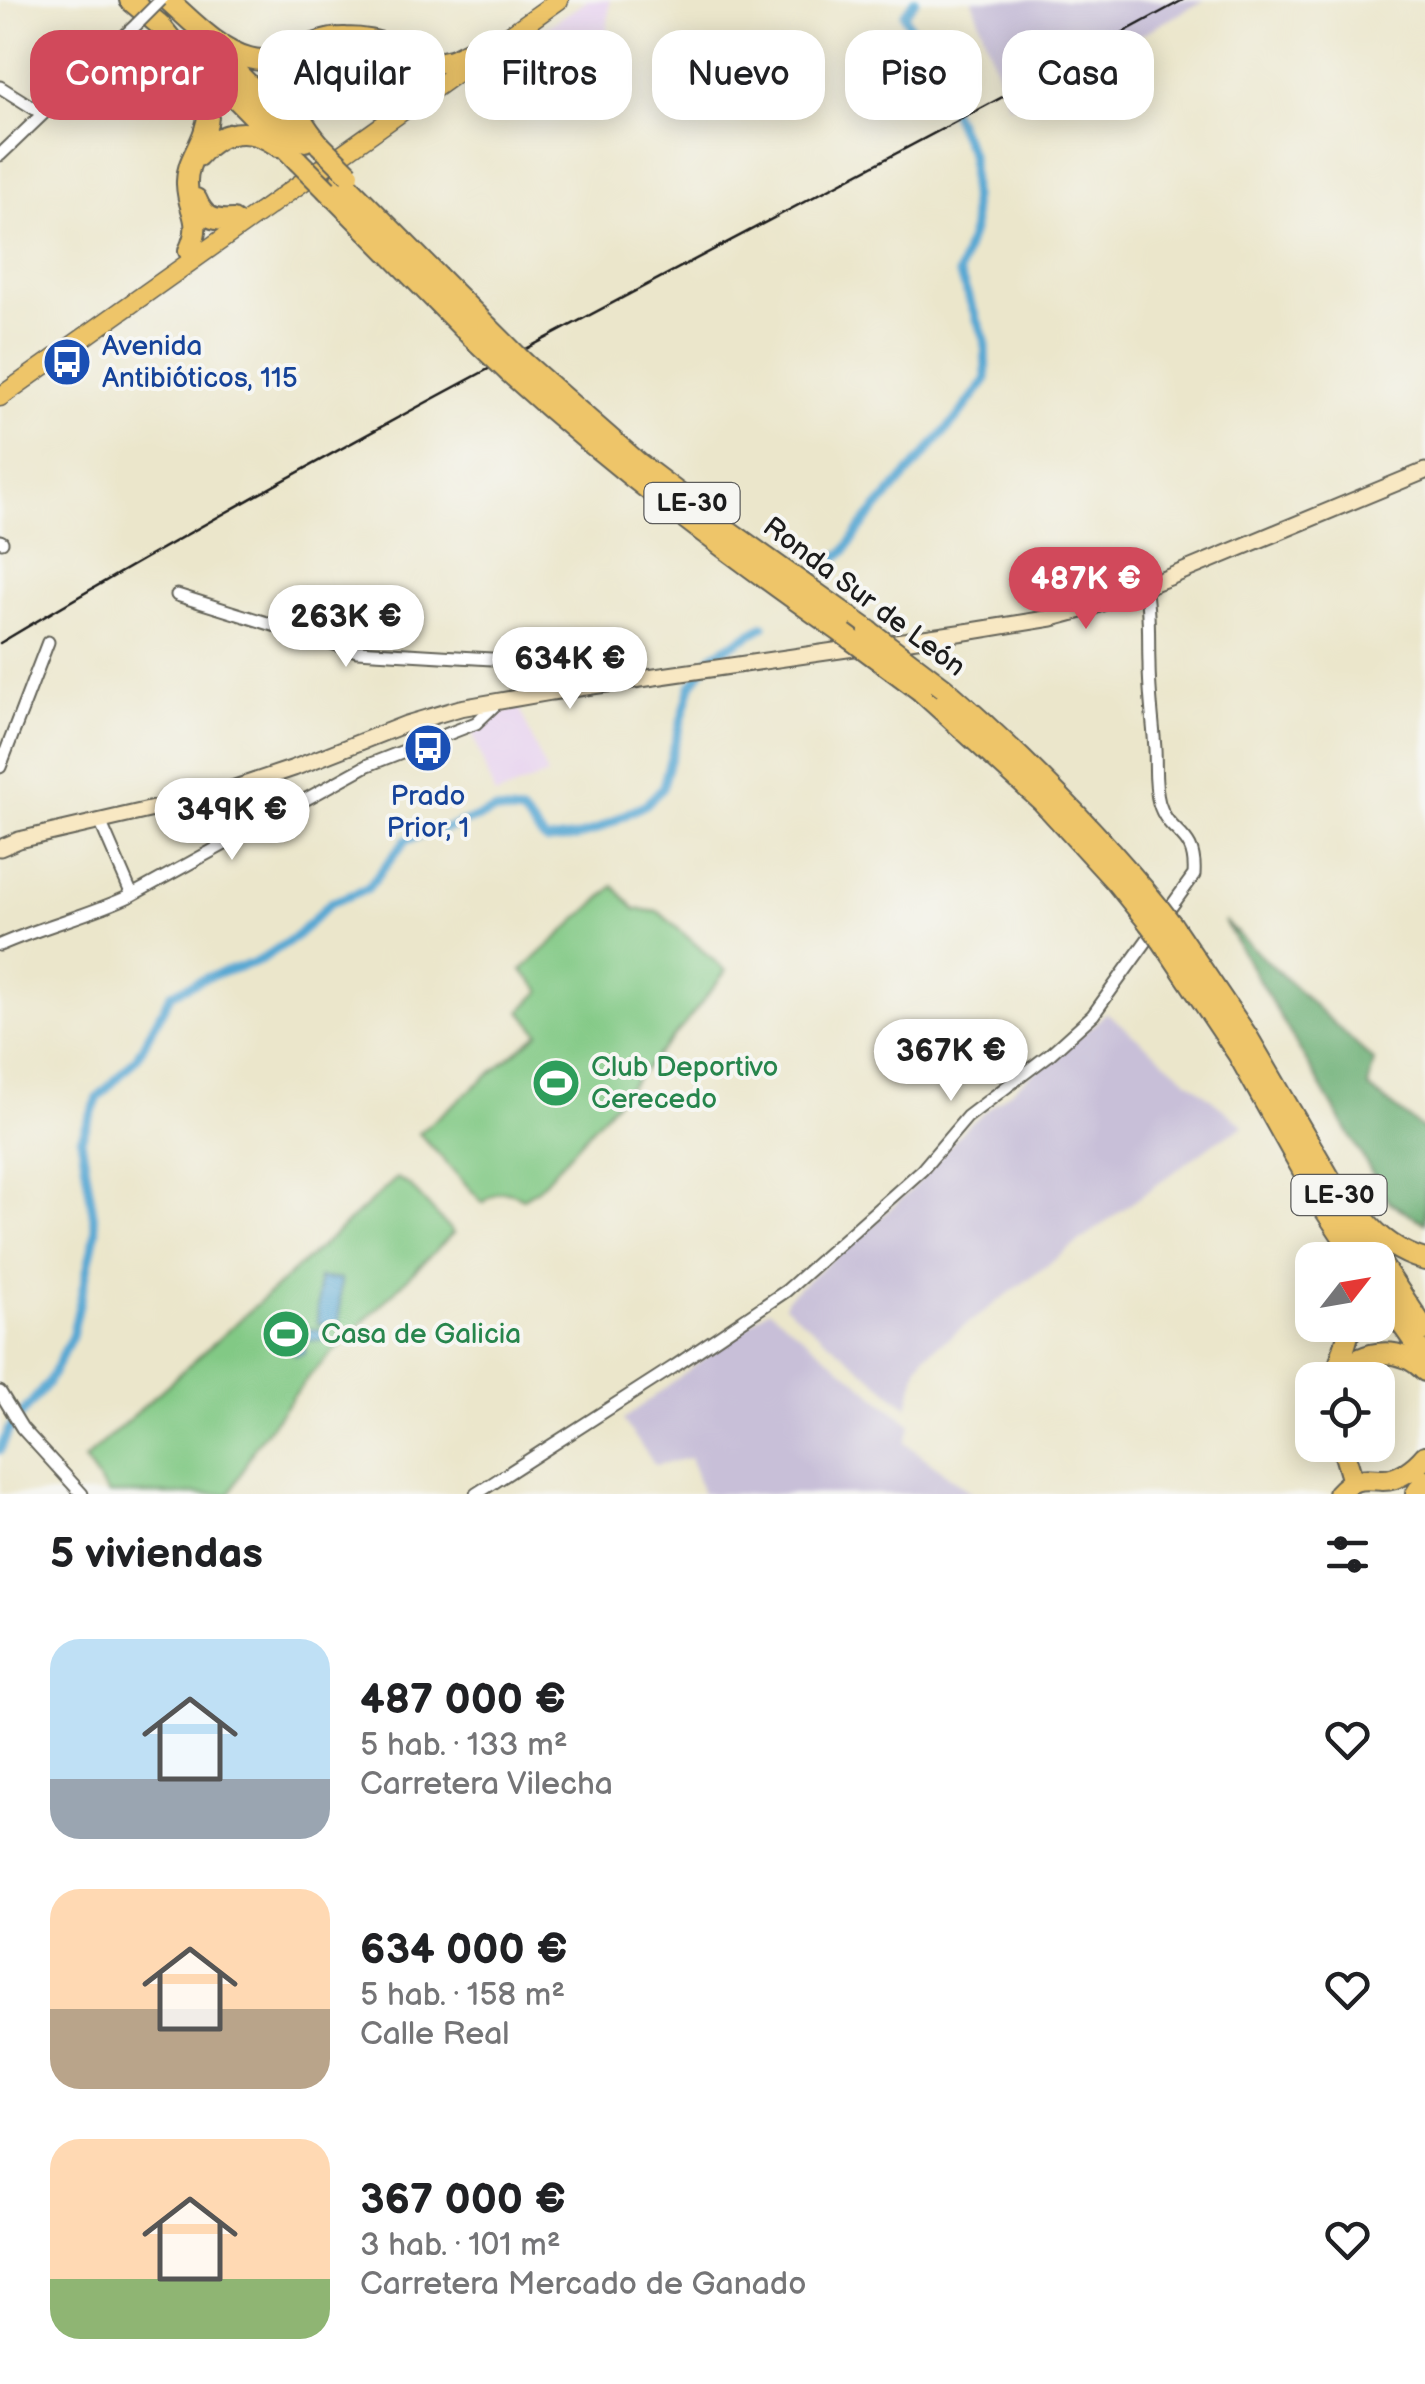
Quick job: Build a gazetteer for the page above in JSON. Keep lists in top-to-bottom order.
{
  "streets": {
    "highway": ["LE-30", "Ronda Sur de León"]
  },
  "places": {
    "bus stop": ["Avenida Antibióticos, 115", "Prado Prior, 1"],
    "sports": ["Club Deportivo Cerecedo", "Casa de Galicia"]
  },
  "north": "top right",
  "page": {
    "chip": [
      "Comprar",
      "Alquilar",
      "Filtros",
      "Nuevo",
      "Piso",
      "Casa"
    ],
    "price": [
      "487K €",
      "263K €",
      "634K €",
      "349K €",
      "367K €"
    ],
    "heading": "5 viviendas",
    "list": [
      {
        "name": "487 000 €",
        "note": "5 hab. · 133 m² · Carretera Vilecha"
      },
      {
        "name": "634 000 €",
        "note": "5 hab. · 158 m² · Calle Real"
      },
      {
        "name": "367 000 €",
        "note": "3 hab. · 101 m² · Carretera Mercado de Ganado"
      }
    ]
  }
}
